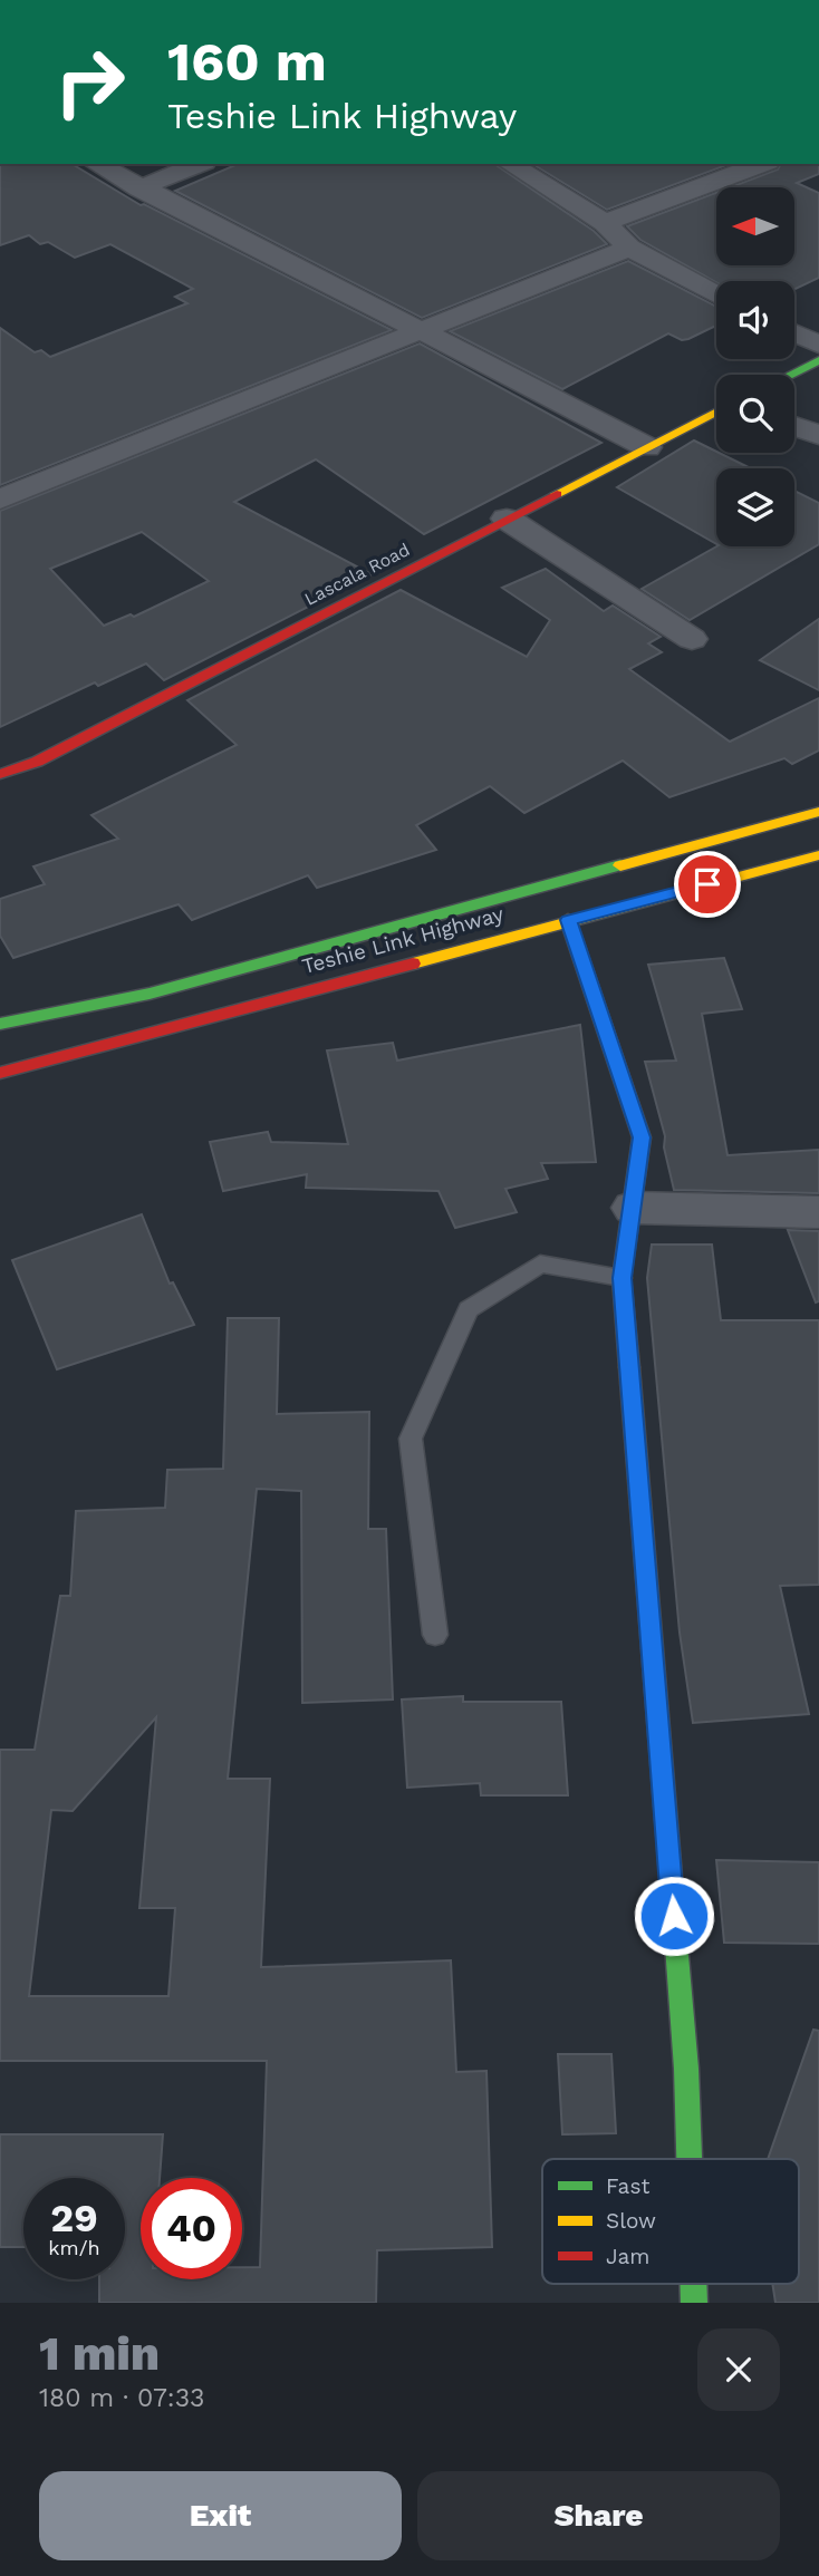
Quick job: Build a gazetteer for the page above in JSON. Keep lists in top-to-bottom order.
{
  "streets": {
    "street": ["Lascala Road", "Teshie Link Highway"]
  },
  "legend": ["Fast", "Slow", "Jam"],
  "north": "left",
  "page": {
    "turn": ["160 m", "Teshie Link Highway"],
    "speed": "29 km/h",
    "limit": "40",
    "heading": ["1 min", "180 m · 07:33"],
    "buttons": ["Exit", "Share"]
  }
}
